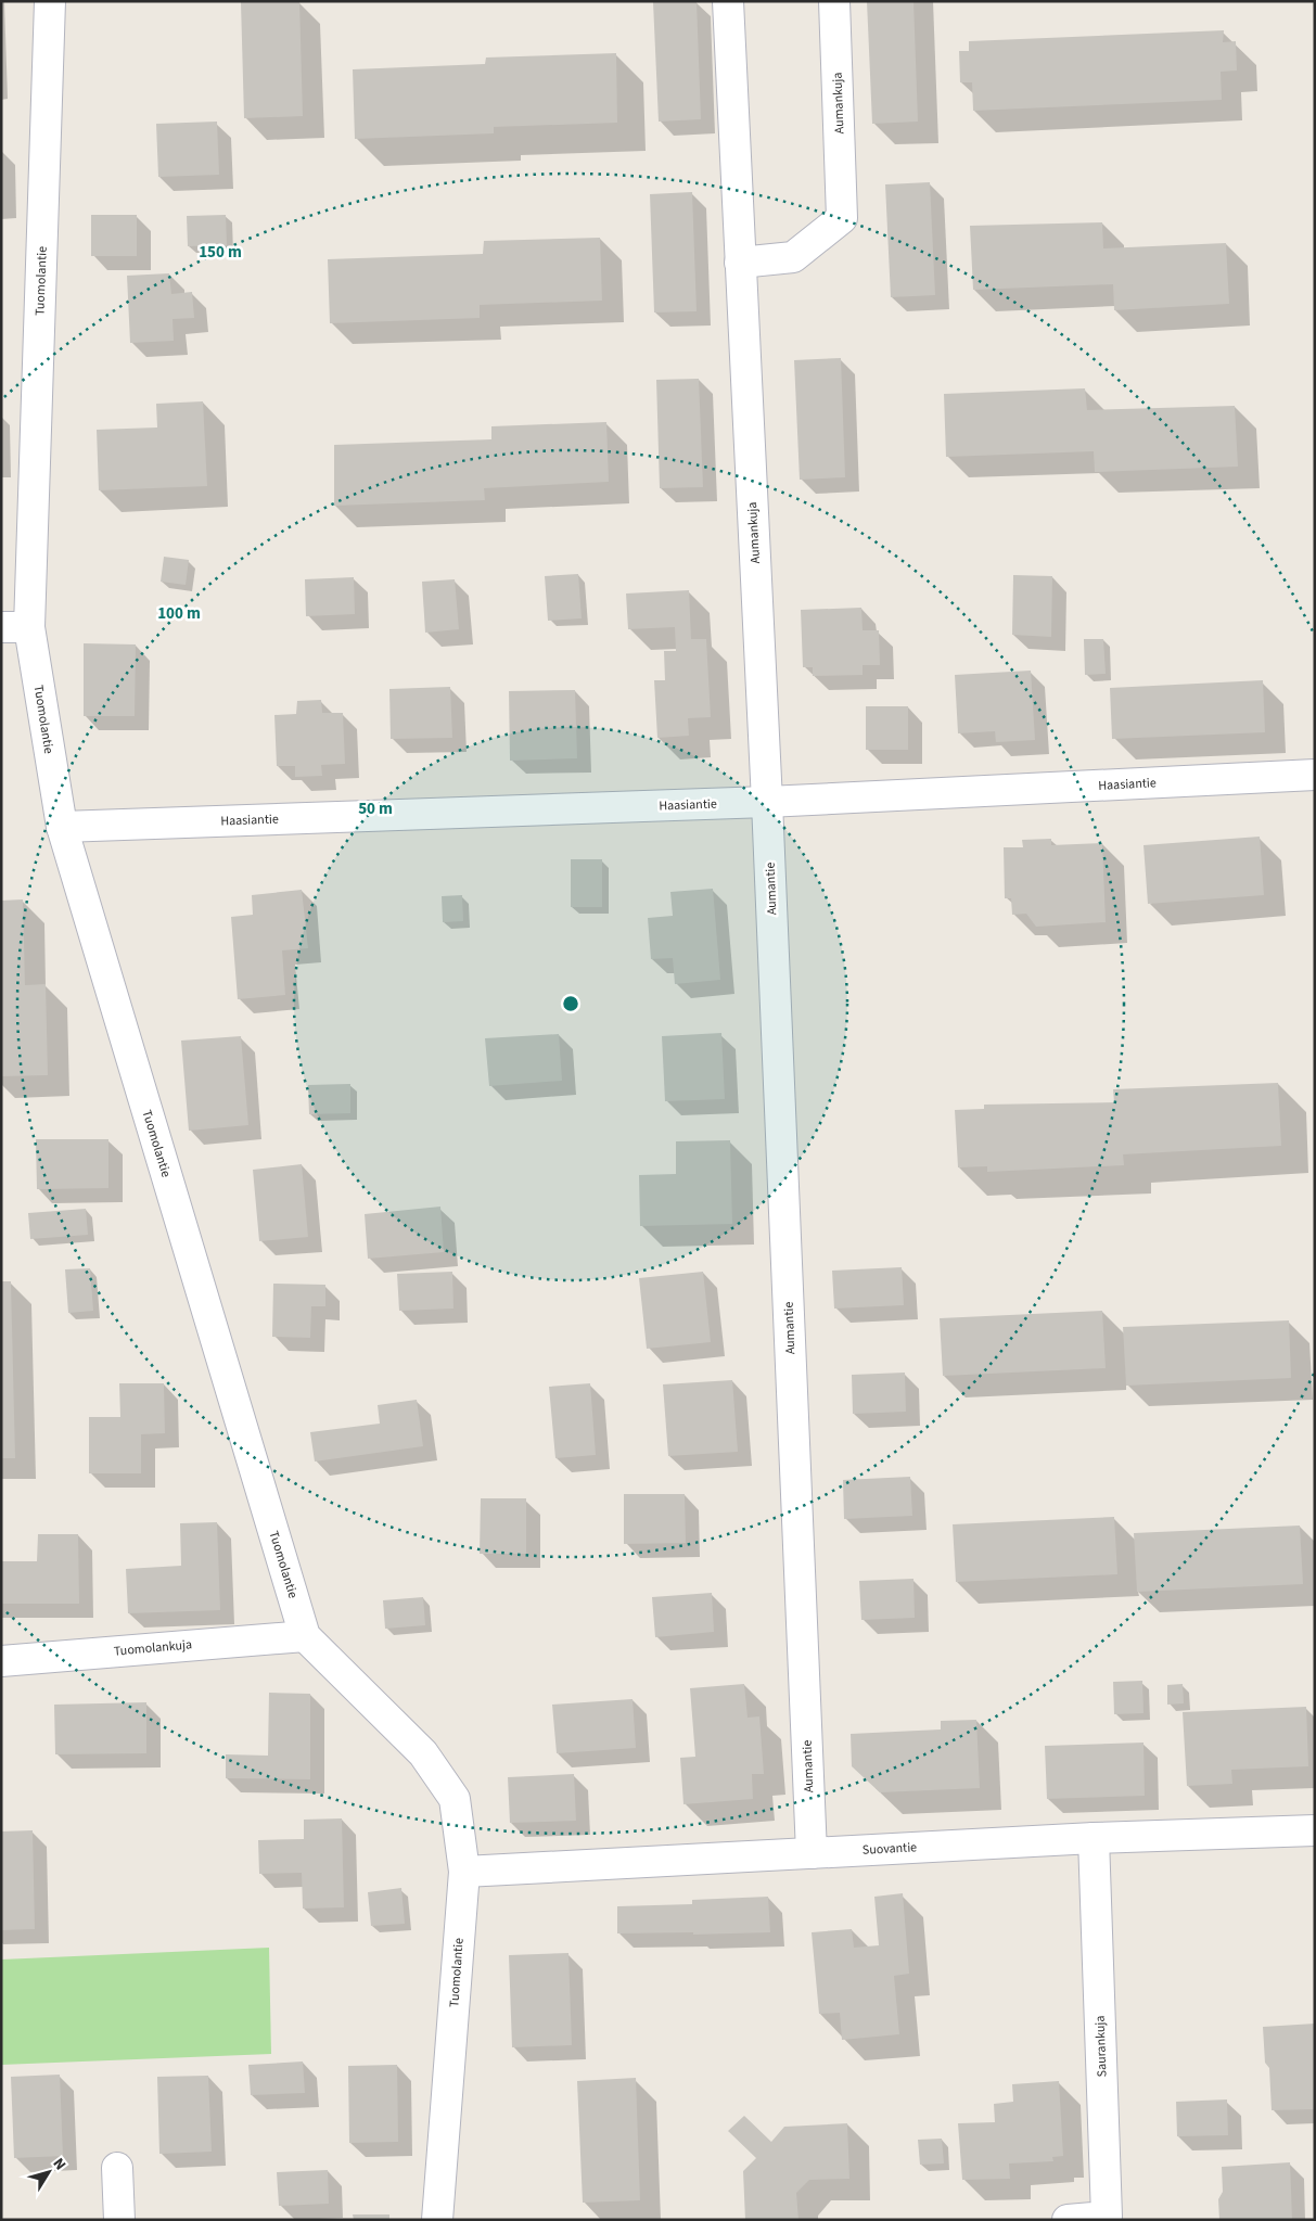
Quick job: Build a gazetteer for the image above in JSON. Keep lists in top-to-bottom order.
{
  "streets": {
    "street": [
      "Aumankuja",
      "Tuomolantie",
      "Haasiantie",
      "Aumantie",
      "Tuomolankuja",
      "Suovantie",
      "Saurankuja"
    ]
  },
  "crossings": [
    ["Aumankuja", "Haasiantie"],
    ["Aumankuja", "Aumantie"],
    ["Tuomolantie", "Haasiantie"],
    ["Tuomolantie", "Tuomolankuja"],
    ["Tuomolantie", "Suovantie"],
    ["Haasiantie", "Aumantie"],
    ["Aumantie", "Suovantie"],
    ["Suovantie", "Saurankuja"]
  ],
  "north": "top right",
  "rings": ["150 m", "100 m", "50 m"]
}
